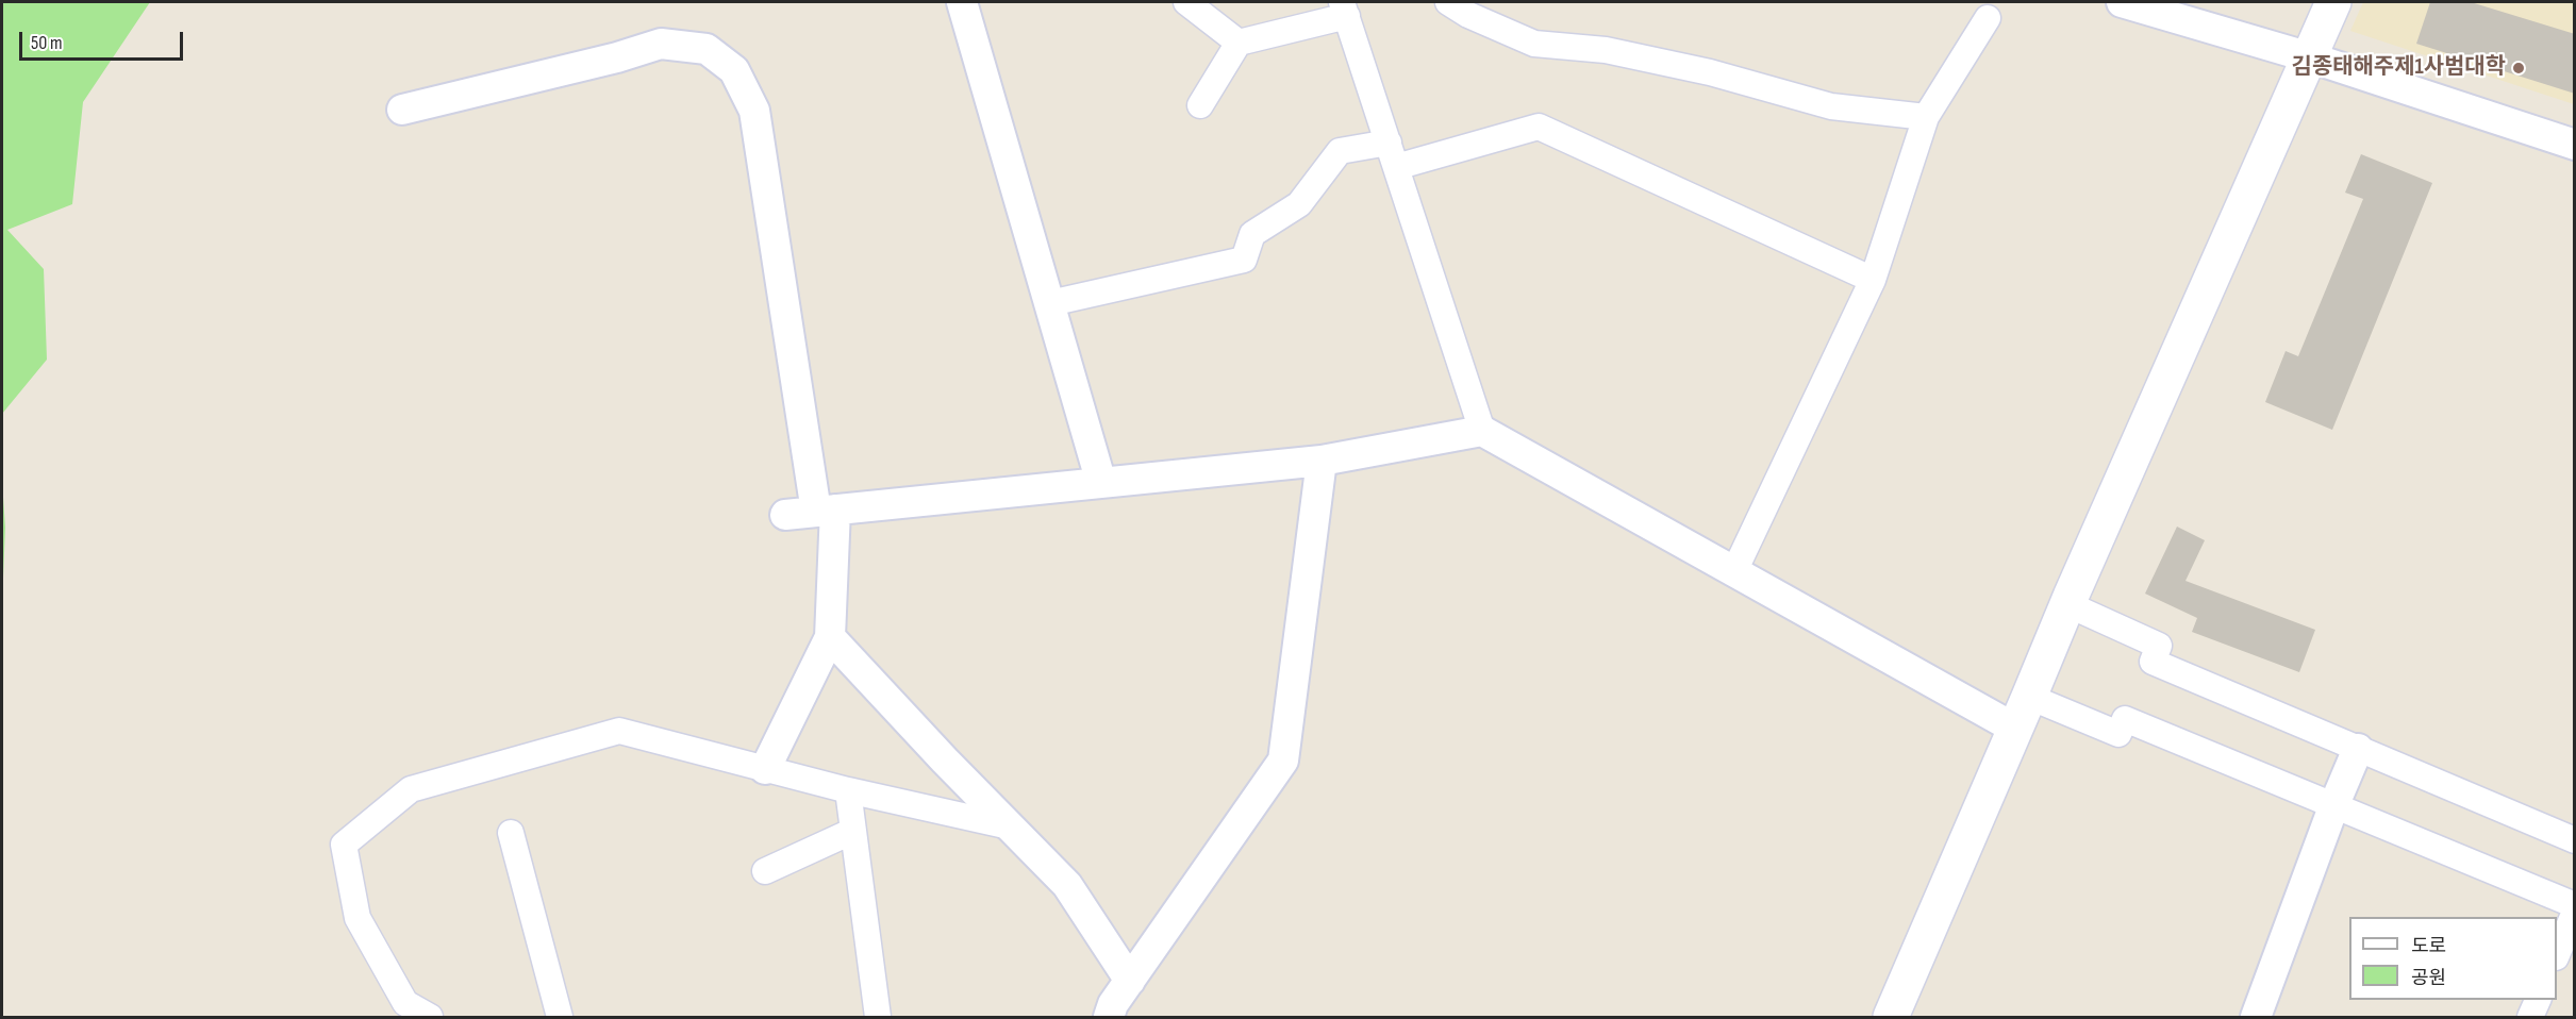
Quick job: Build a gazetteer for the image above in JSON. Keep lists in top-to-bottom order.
{
  "places": ["김종태해주제1사범대학"],
  "legend": ["도로", "공원"],
  "scale_bar": "50 m"
}
